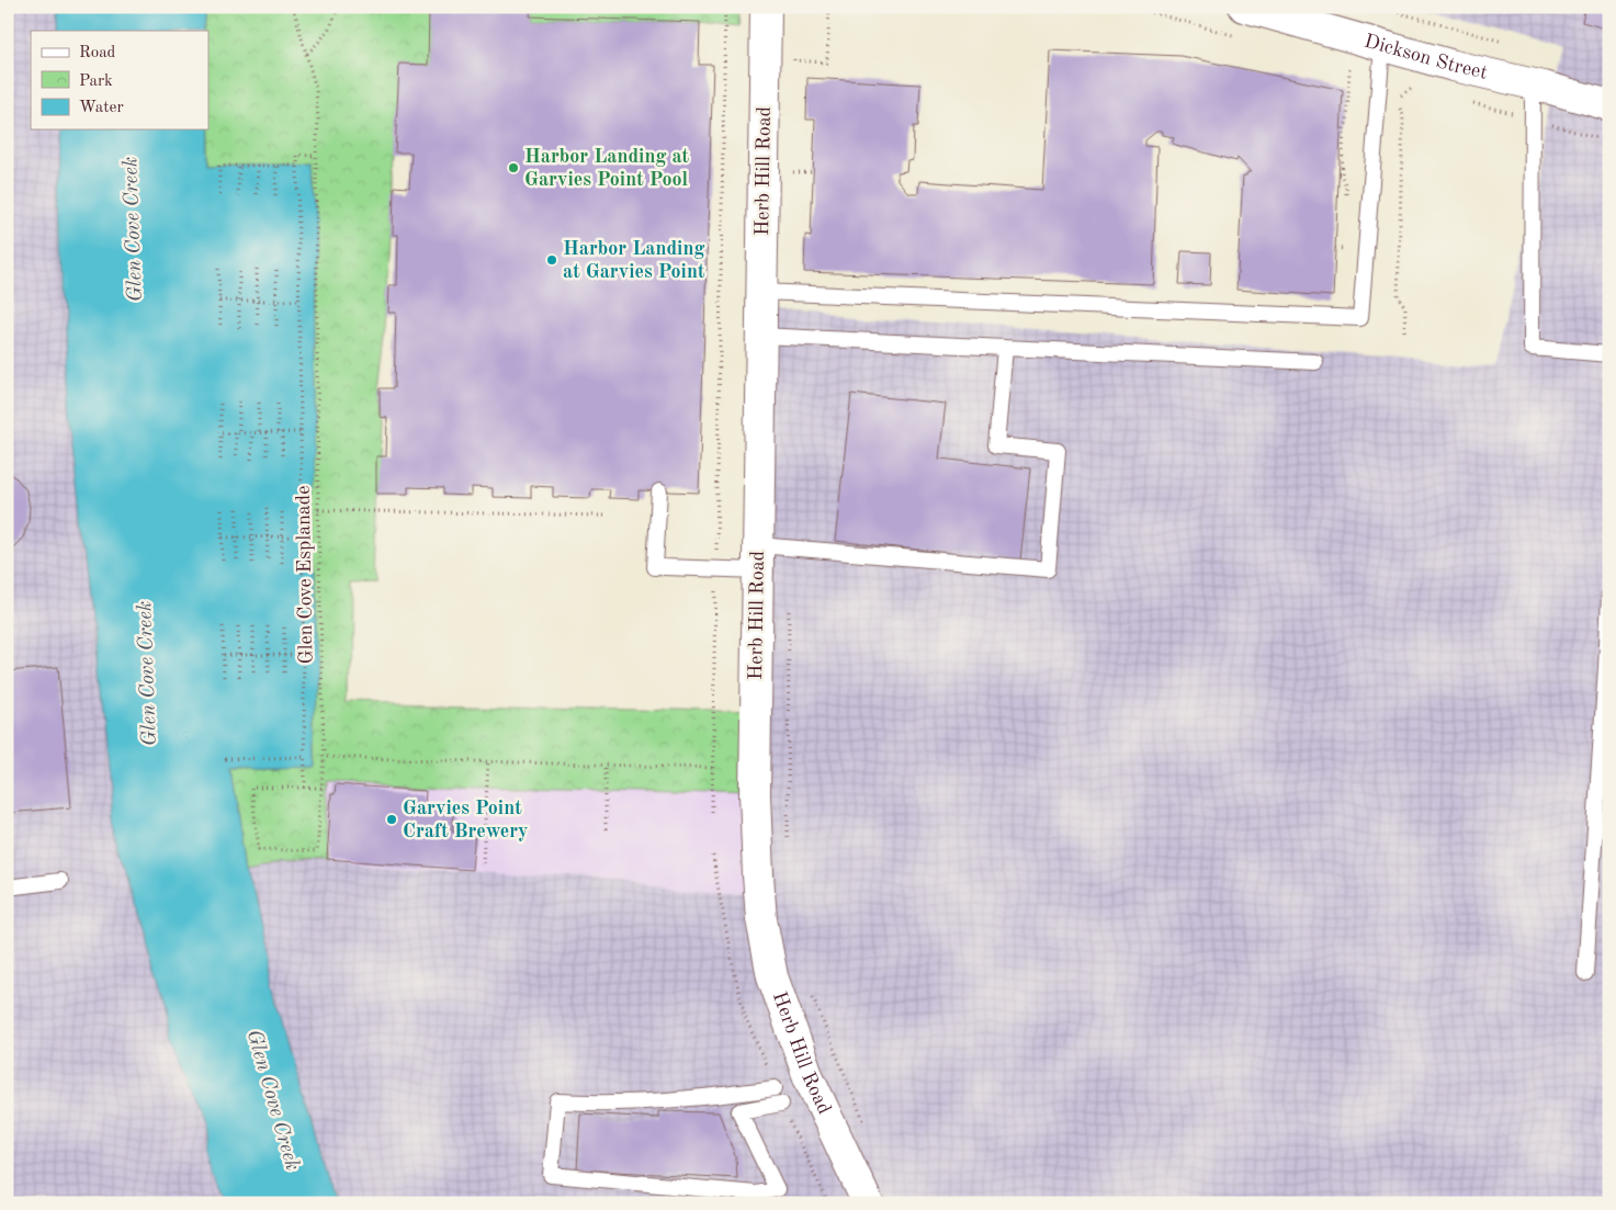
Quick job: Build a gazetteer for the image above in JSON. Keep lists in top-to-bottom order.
{
  "streets": {
    "street": ["Dickson Street", "Herb Hill Road"],
    "path": ["Glen Cove Esplanade"]
  },
  "water": ["Glen Cove Creek"],
  "places": ["Harbor Landing at Garvies Point Pool", "Harbor Landing at Garvies Point", "Garvies Point Craft Brewery"],
  "legend": ["Road", "Park", "Water"]
}
